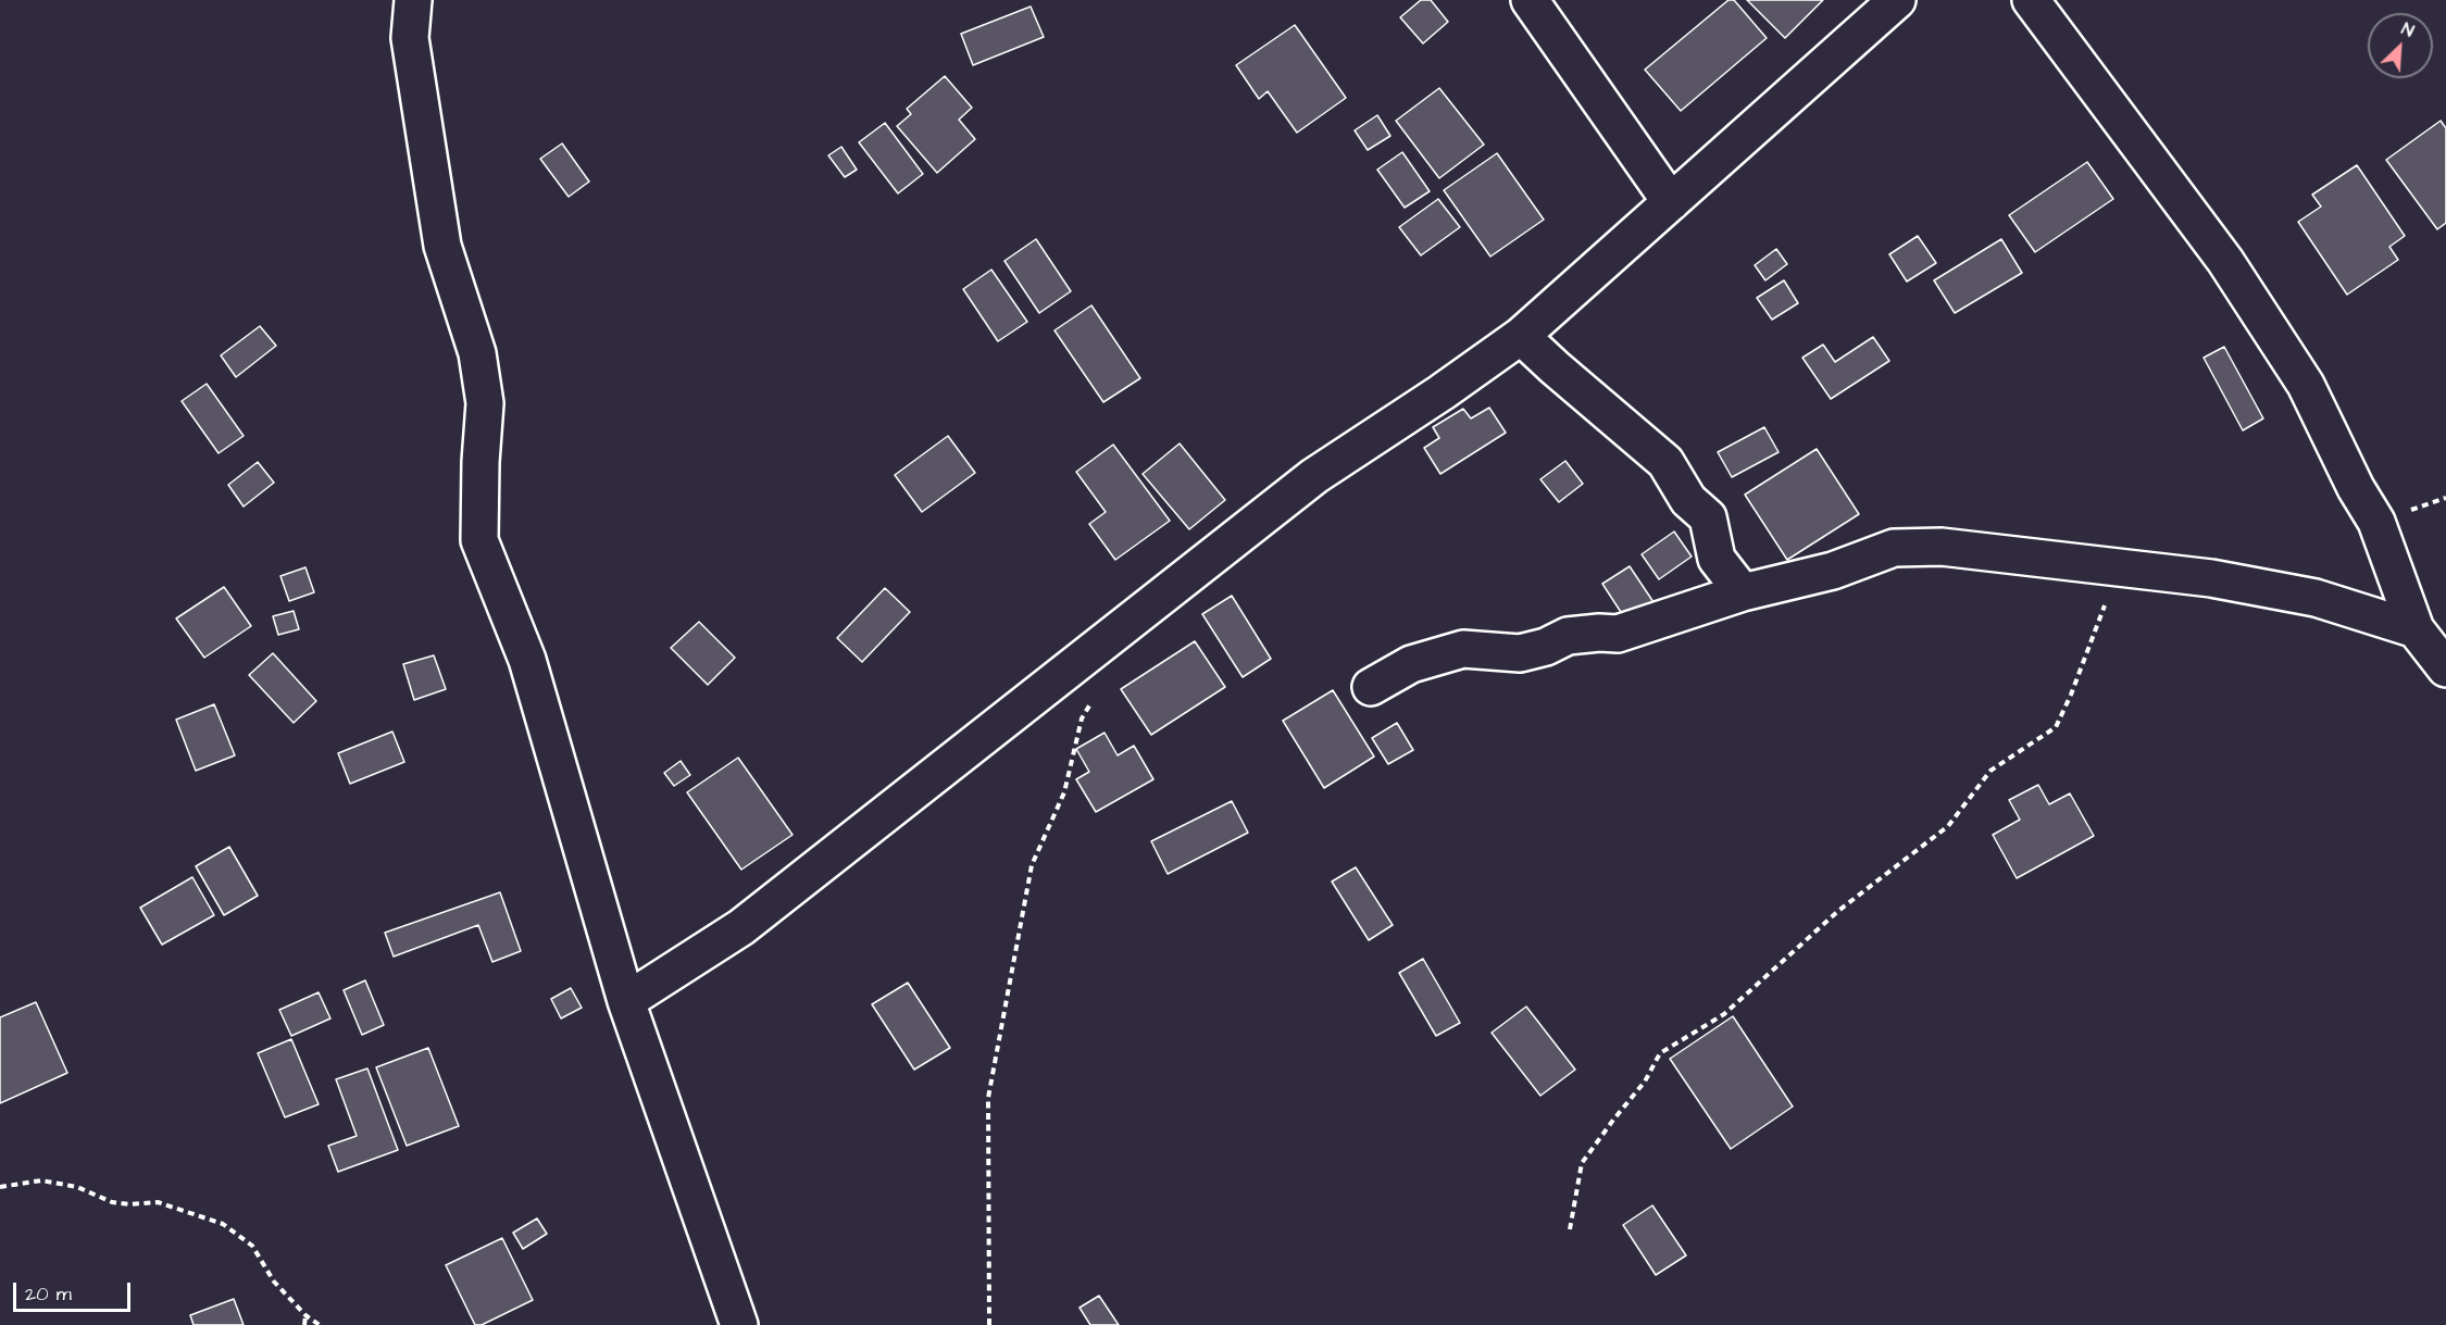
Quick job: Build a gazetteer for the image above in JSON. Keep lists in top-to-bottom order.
{
  "scale_bar": "20 m",
  "north": "top right"
}
